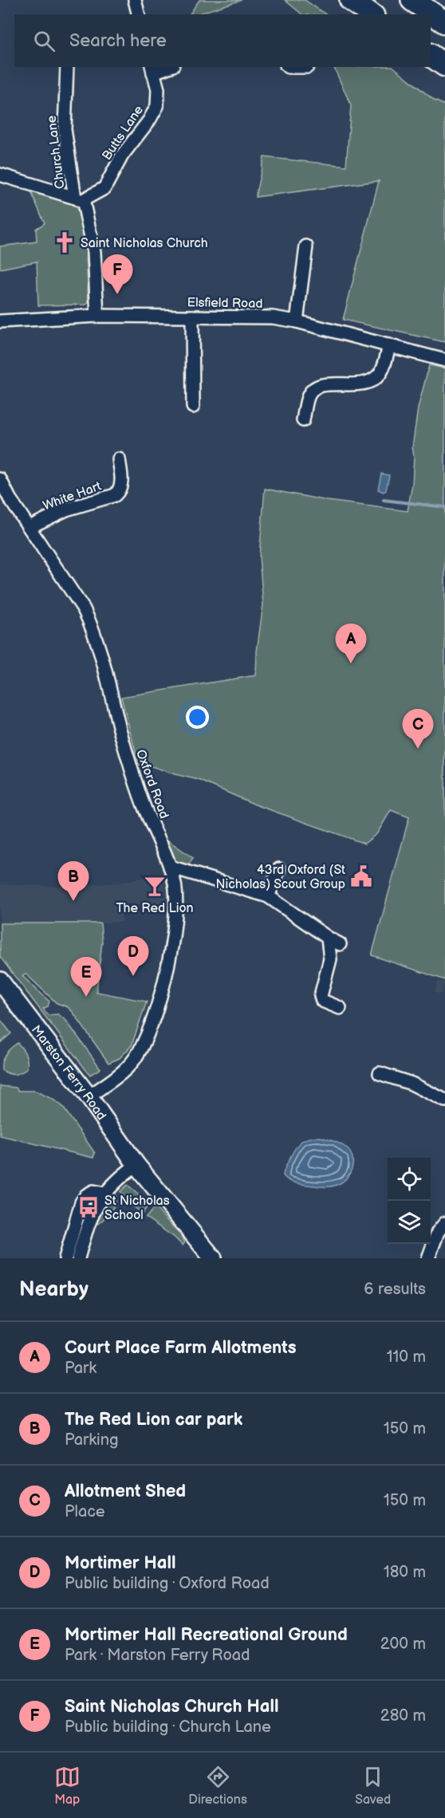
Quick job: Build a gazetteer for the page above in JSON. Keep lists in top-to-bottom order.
{
  "streets": {
    "main road": ["Marston Ferry Road"],
    "street": [
      "Butts Lane",
      "Church Lane",
      "Elsfield Road",
      "White Hart",
      "Oxford Road"
    ]
  },
  "crossings": [
    ["Butts Lane", "Church Lane"],
    ["Church Lane", "Elsfield Road"],
    ["White Hart", "Oxford Road"],
    ["Oxford Road", "Marston Ferry Road"]
  ],
  "places": {
    "church": ["Saint Nicholas Church"],
    "public building": ["43rd Oxford (St Nicholas) Scout Group"],
    "bar": ["The Red Lion"],
    "bus stop": ["St Nicholas School"]
  },
  "page": {
    "search": "Search here",
    "pins": [
      "F",
      "A",
      "C",
      "B",
      "D",
      "E"
    ],
    "heading": ["Nearby", "6 results"],
    "list": [
      {
        "mark": "A",
        "name": "Court Place Farm Allotments",
        "note": "Park",
        "value": "110 m"
      },
      {
        "mark": "B",
        "name": "The Red Lion car park",
        "note": "Parking",
        "value": "150 m"
      },
      {
        "mark": "C",
        "name": "Allotment Shed",
        "note": "Place",
        "value": "150 m"
      },
      {
        "mark": "D",
        "name": "Mortimer Hall",
        "note": "Public building · Oxford Road",
        "value": "180 m"
      },
      {
        "mark": "E",
        "name": "Mortimer Hall Recreational Ground",
        "note": "Park · Marston Ferry Road",
        "value": "200 m"
      },
      {
        "mark": "F",
        "name": "Saint Nicholas Church Hall",
        "note": "Public building · Church Lane",
        "value": "280 m"
      }
    ],
    "nav": ["Map", "Directions", "Saved"]
  }
}
